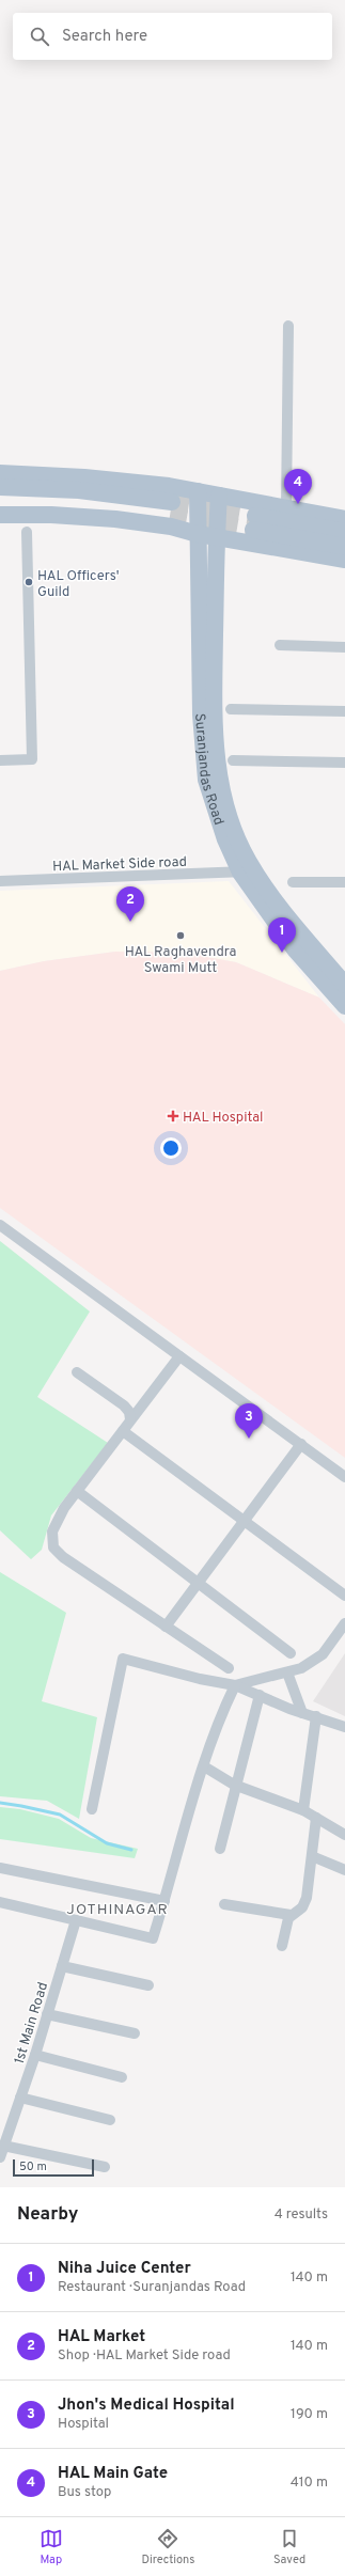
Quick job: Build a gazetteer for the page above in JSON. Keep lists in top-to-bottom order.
{
  "streets": {
    "main road": ["Suranjandas Road"],
    "street": ["HAL Market Side road", "1st Main Road"]
  },
  "crossings": [
    ["Suranjandas Road", "HAL Market Side road"]
  ],
  "districts": ["JOTHINAGAR"],
  "places": {
    "other": ["HAL Officers' Guild", "HAL Raghavendra Swami Mutt"],
    "health": ["HAL Hospital"]
  },
  "scale_bar": "50 m",
  "page": {
    "search": "Search here",
    "pins": [
      "4",
      "2",
      "1",
      "3"
    ],
    "scale": "50 m",
    "heading": ["Nearby", "4 results"],
    "list": [
      {
        "mark": "1",
        "name": "Niha Juice Center",
        "note": "Restaurant · Suranjandas Road",
        "value": "140 m"
      },
      {
        "mark": "2",
        "name": "HAL Market",
        "note": "Shop · HAL Market Side road",
        "value": "140 m"
      },
      {
        "mark": "3",
        "name": "Jhon's Medical Hospital",
        "note": "Hospital",
        "value": "190 m"
      },
      {
        "mark": "4",
        "name": "HAL Main Gate",
        "note": "Bus stop",
        "value": "410 m"
      }
    ],
    "nav": ["Map", "Directions", "Saved"]
  }
}
